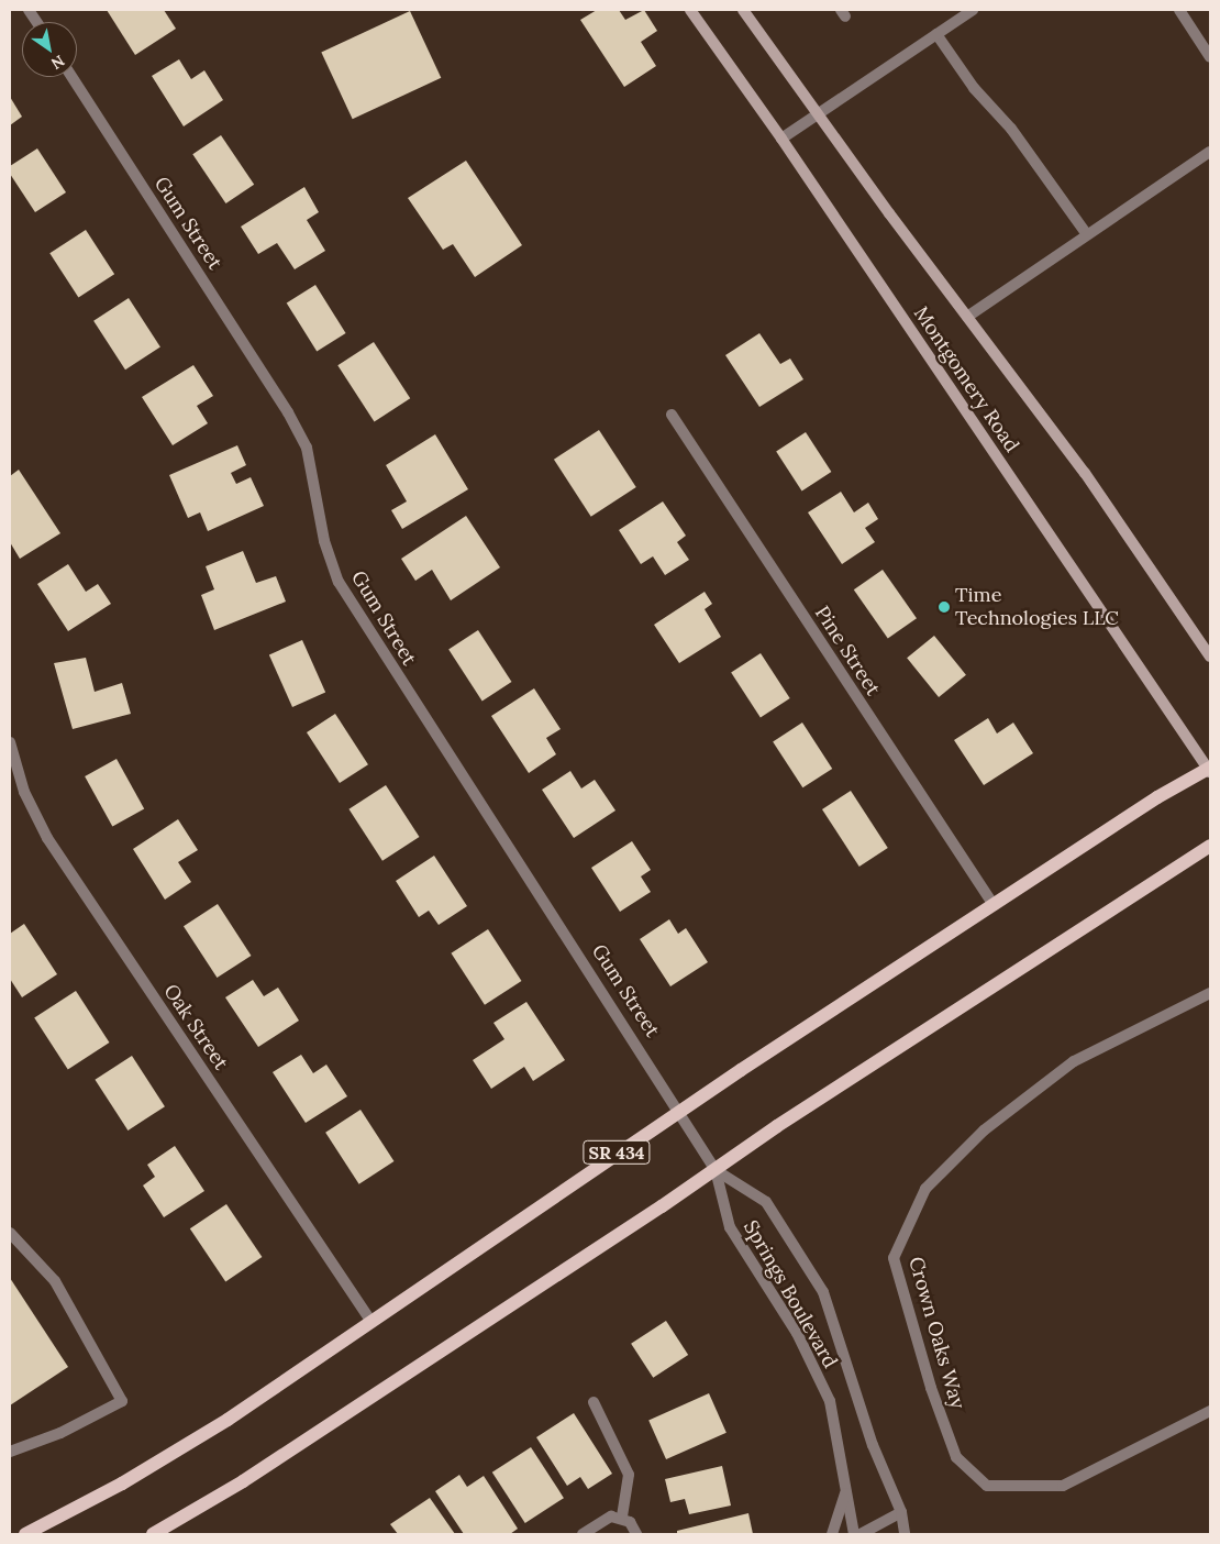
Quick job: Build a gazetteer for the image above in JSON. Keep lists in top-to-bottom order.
{
  "streets": {
    "main road": ["Montgomery Road", "SR 434"],
    "street": [
      "Gum Street",
      "Pine Street",
      "Oak Street",
      "Springs Boulevard",
      "Crown Oaks Way"
    ]
  },
  "crossings": [
    ["Gum Street", "SR 434"],
    ["Gum Street", "Springs Boulevard"],
    ["Montgomery Road", "SR 434"],
    ["Pine Street", "SR 434"],
    ["Oak Street", "SR 434"]
  ],
  "places": ["Time Technologies LLC"],
  "north": "bottom right"
}
